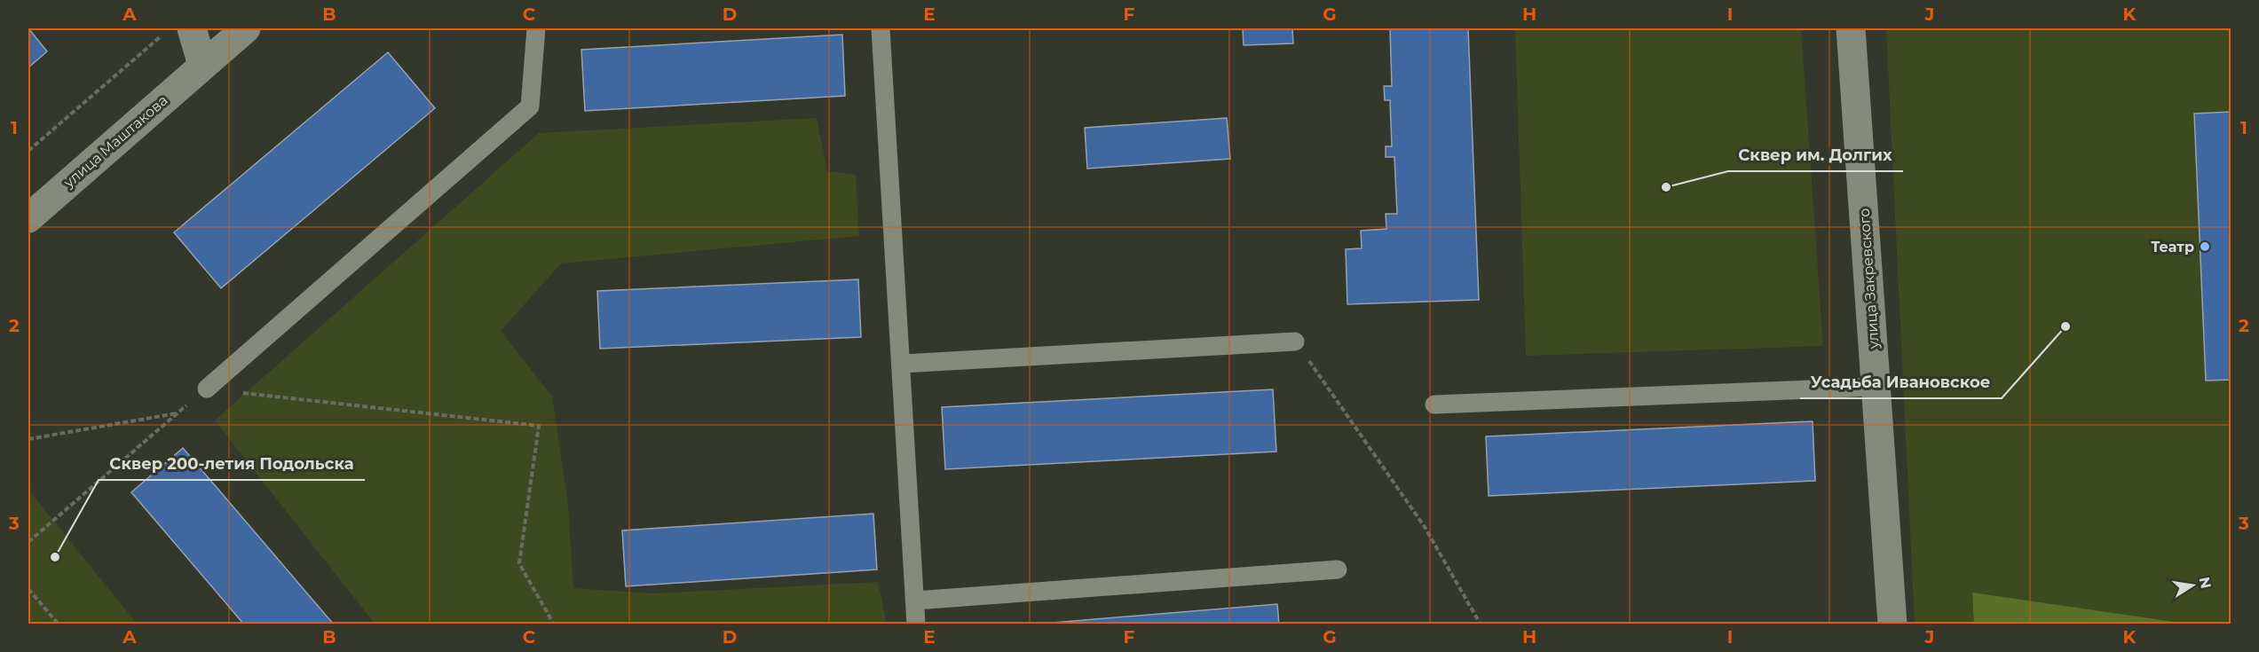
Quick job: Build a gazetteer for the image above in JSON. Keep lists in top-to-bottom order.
{
  "streets": {
    "street": ["улица Маштакова", "улица Закревского"]
  },
  "places": [
    "Сквер им. Долгих",
    "Театр",
    "Усадьба Ивановское",
    "Сквер 200-летия Подольска"
  ],
  "north": "right",
  "grid": {
    "columns": [
      "A",
      "B",
      "C",
      "D",
      "E",
      "F",
      "G",
      "H",
      "I",
      "J",
      "K"
    ],
    "rows": ["1", "2", "3"]
  }
}
